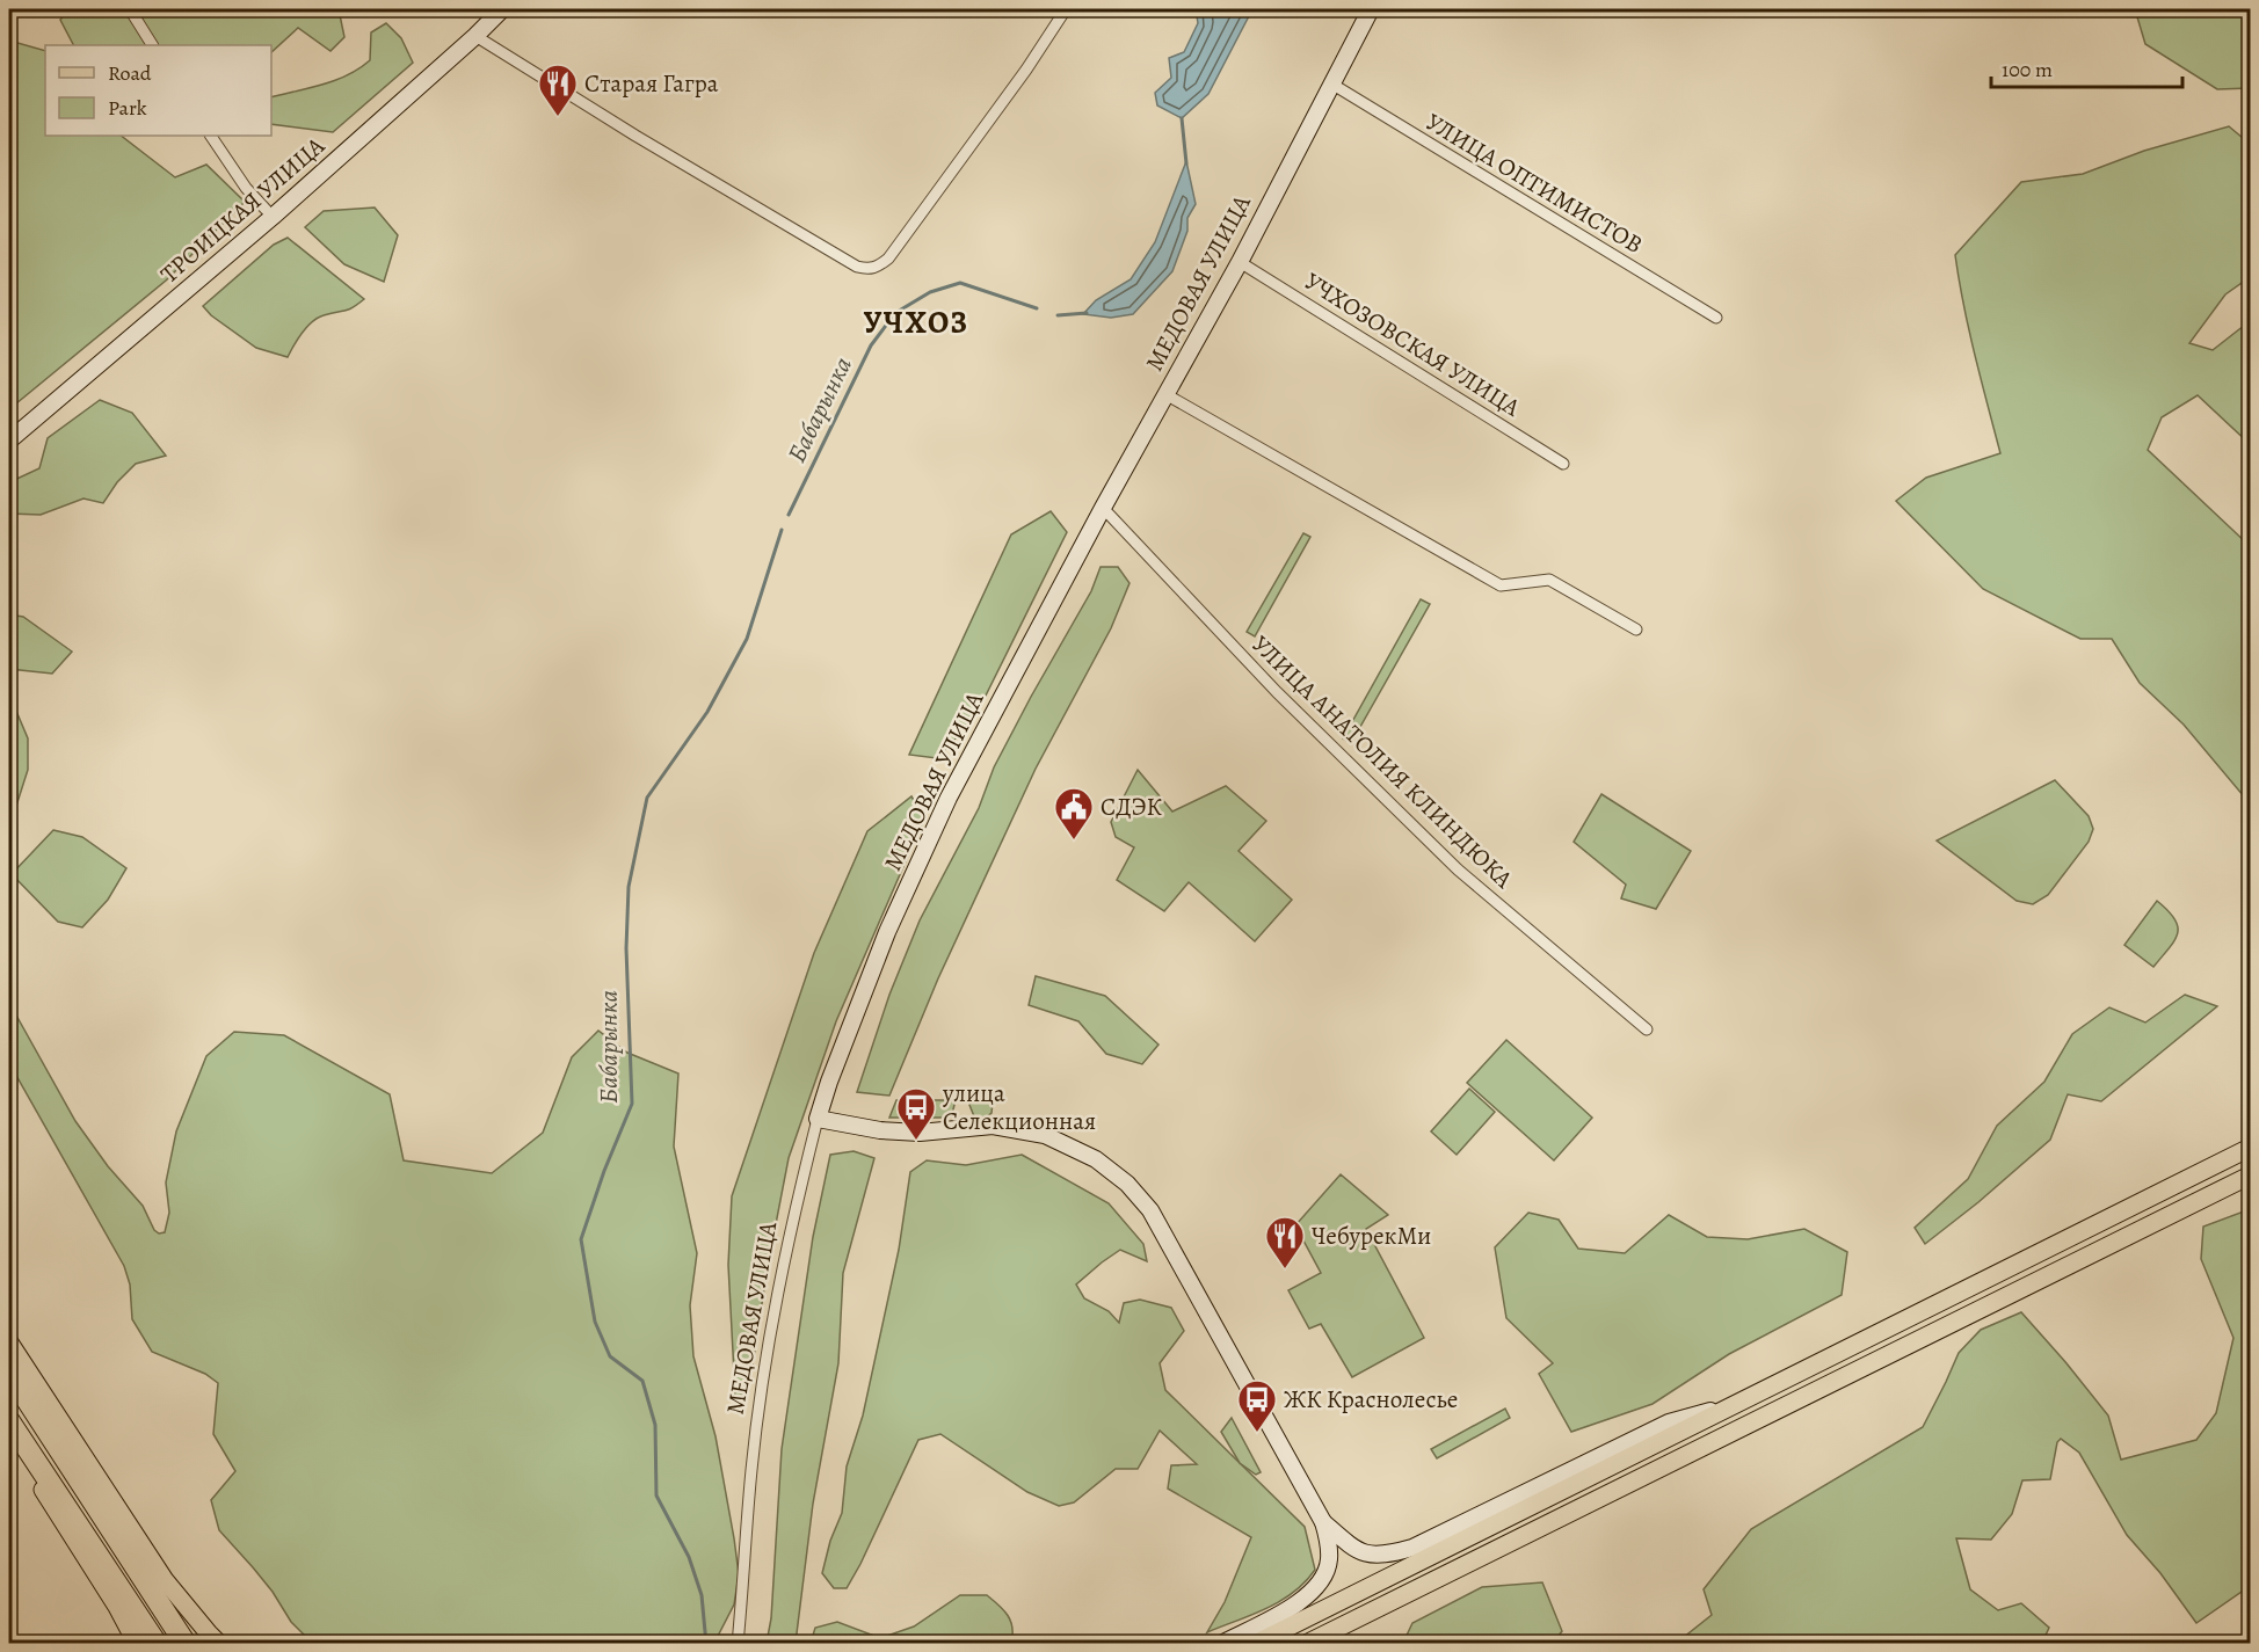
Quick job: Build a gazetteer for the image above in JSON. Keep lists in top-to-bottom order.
{
  "streets": {
    "street": [
      "УЛИЦА ОПТИМИСТОВ",
      "ТРОИЦКАЯ УЛИЦА",
      "МЕДОВАЯ УЛИЦА",
      "УЧХОЗОВСКАЯ УЛИЦА",
      "УЛИЦА АНАТОЛИЯ КЛИНДЮКА"
    ]
  },
  "crossings": [
    ["УЛИЦА ОПТИМИСТОВ", "МЕДОВАЯ УЛИЦА"],
    ["МЕДОВАЯ УЛИЦА", "УЧХОЗОВСКАЯ УЛИЦА"],
    ["МЕДОВАЯ УЛИЦА", "УЛИЦА АНАТОЛИЯ КЛИНДЮКА"]
  ],
  "districts": ["УЧХОЗ"],
  "water": ["Бабарынка"],
  "places": {
    "restaurant": ["Старая Гагра", "ЧебурекМи"],
    "public building": ["СДЭК"],
    "bus stop": ["улица Селекционная", "ЖК Краснолесье"]
  },
  "legend": ["Road", "Park"],
  "scale_bar": "100 m"
}
